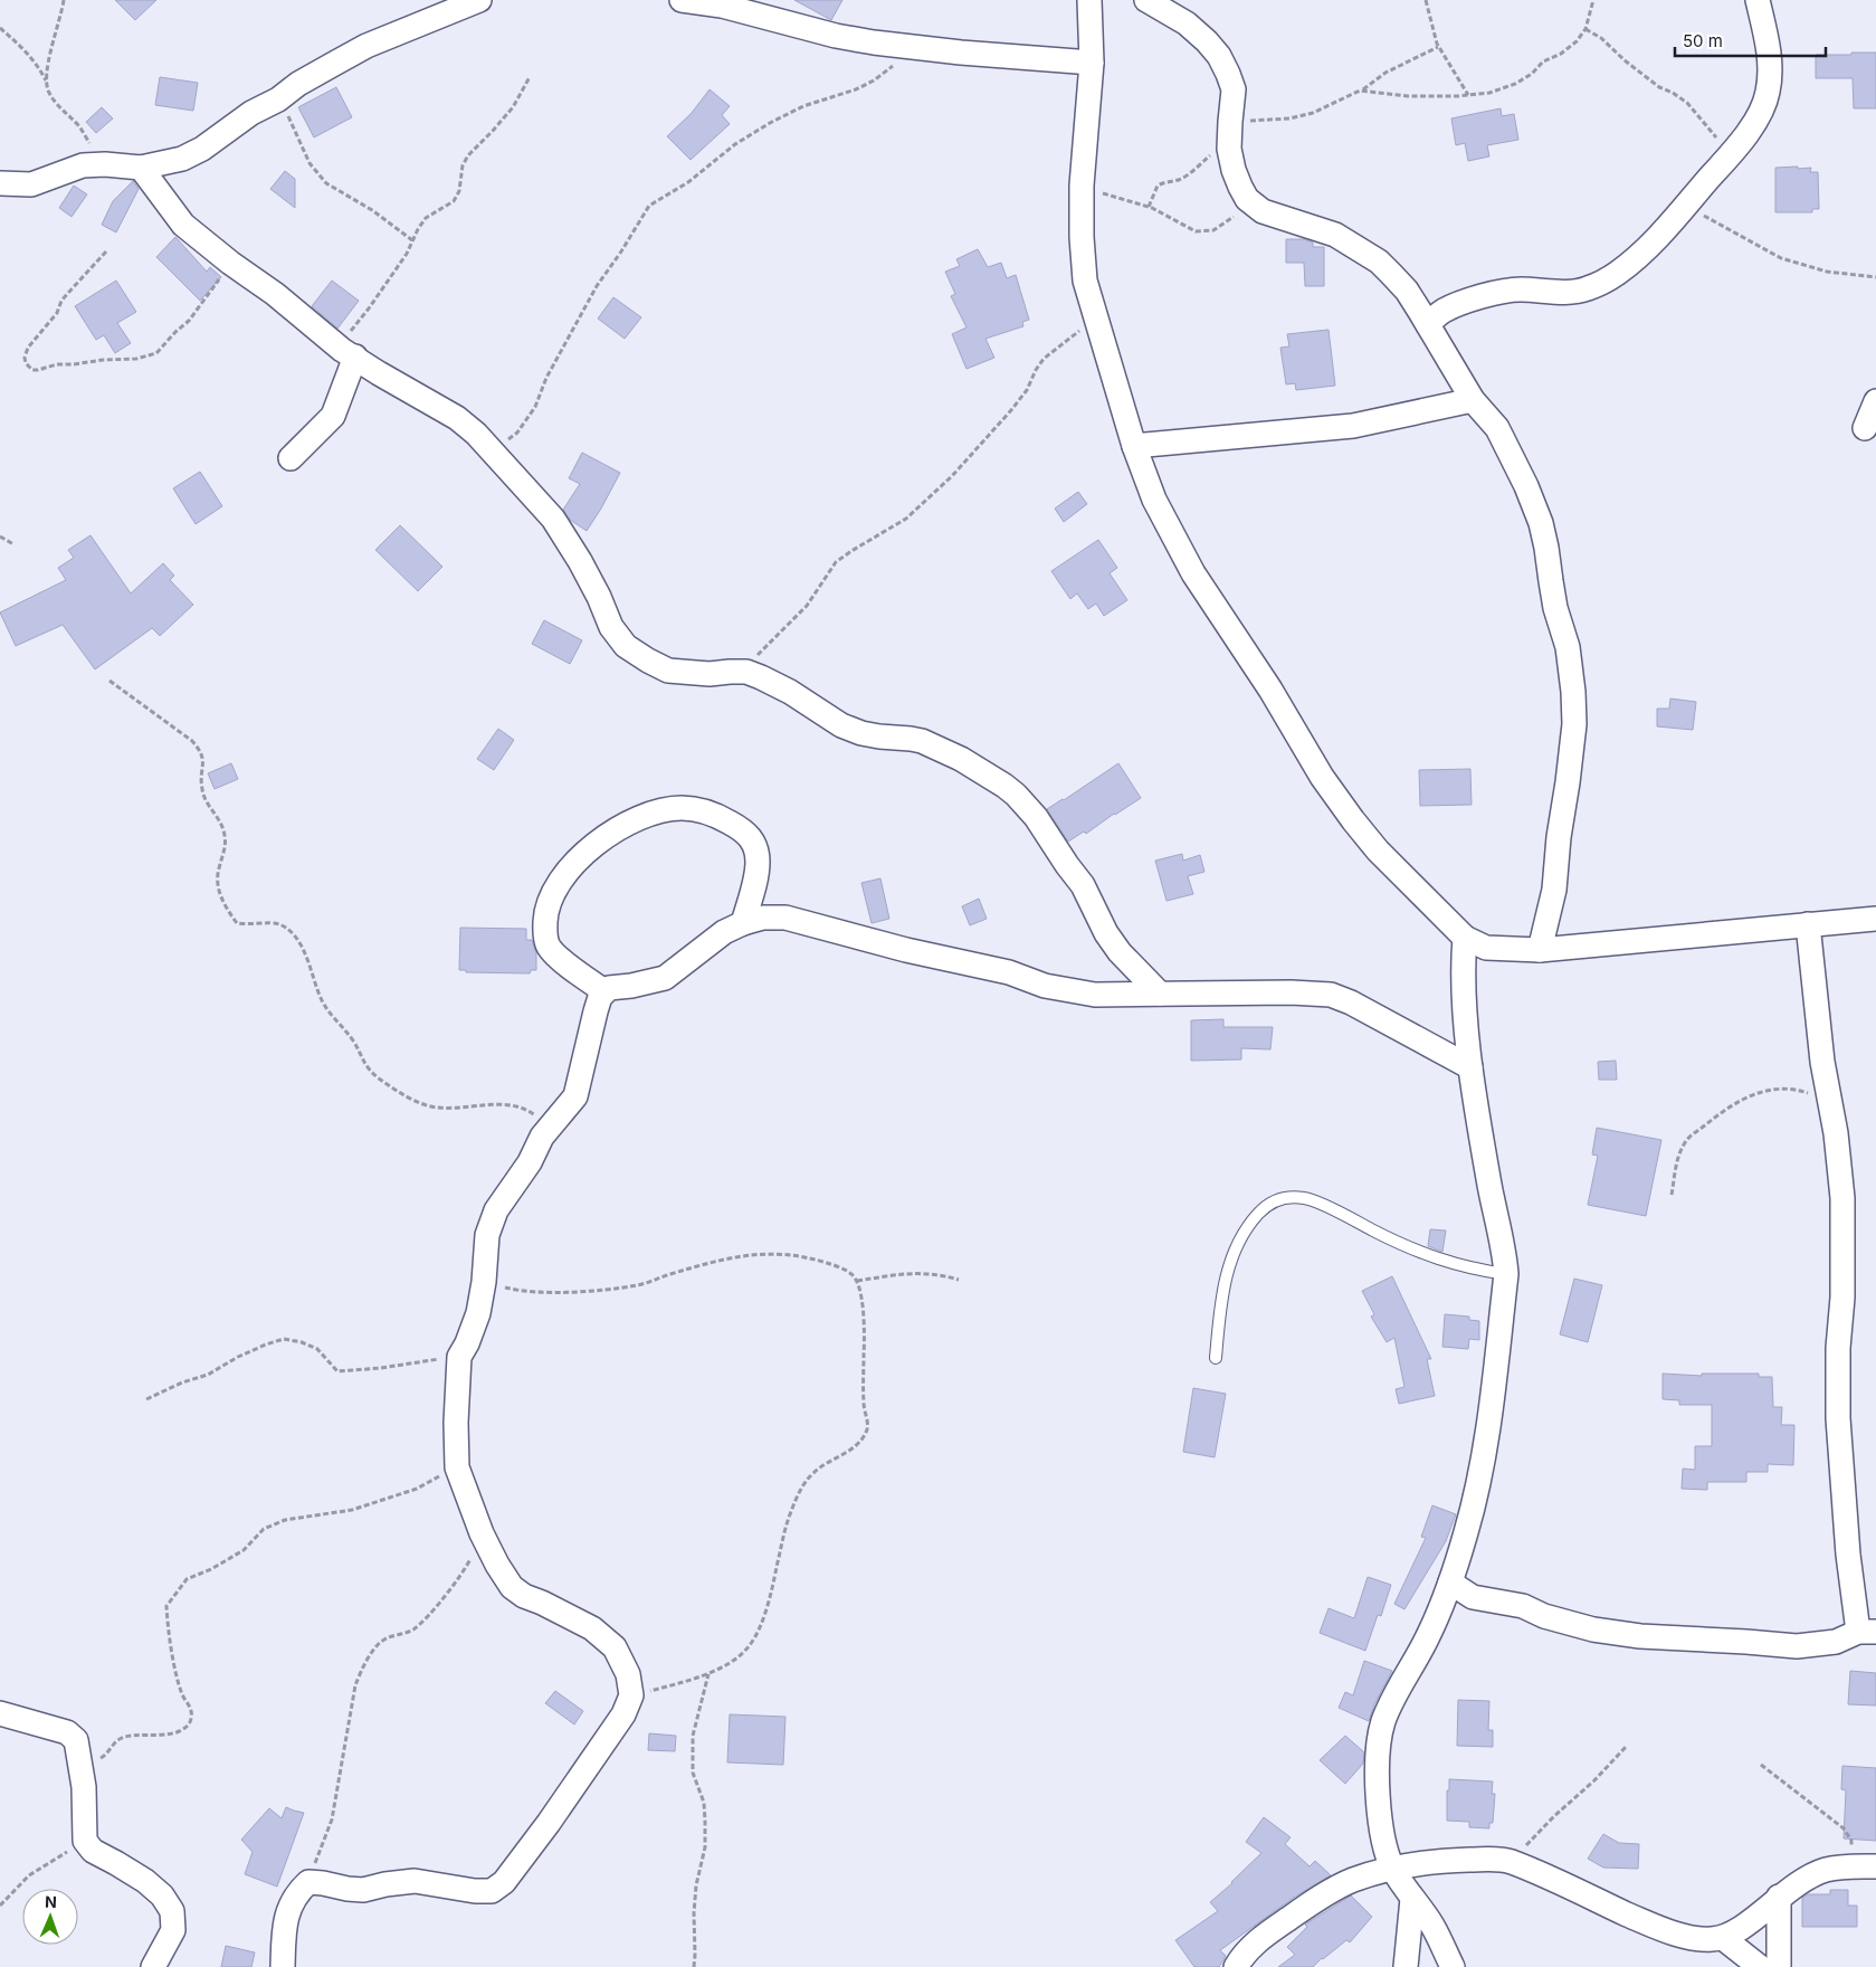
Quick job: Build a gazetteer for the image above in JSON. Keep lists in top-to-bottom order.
{
  "scale_bar": "50 m",
  "north": "top"
}
